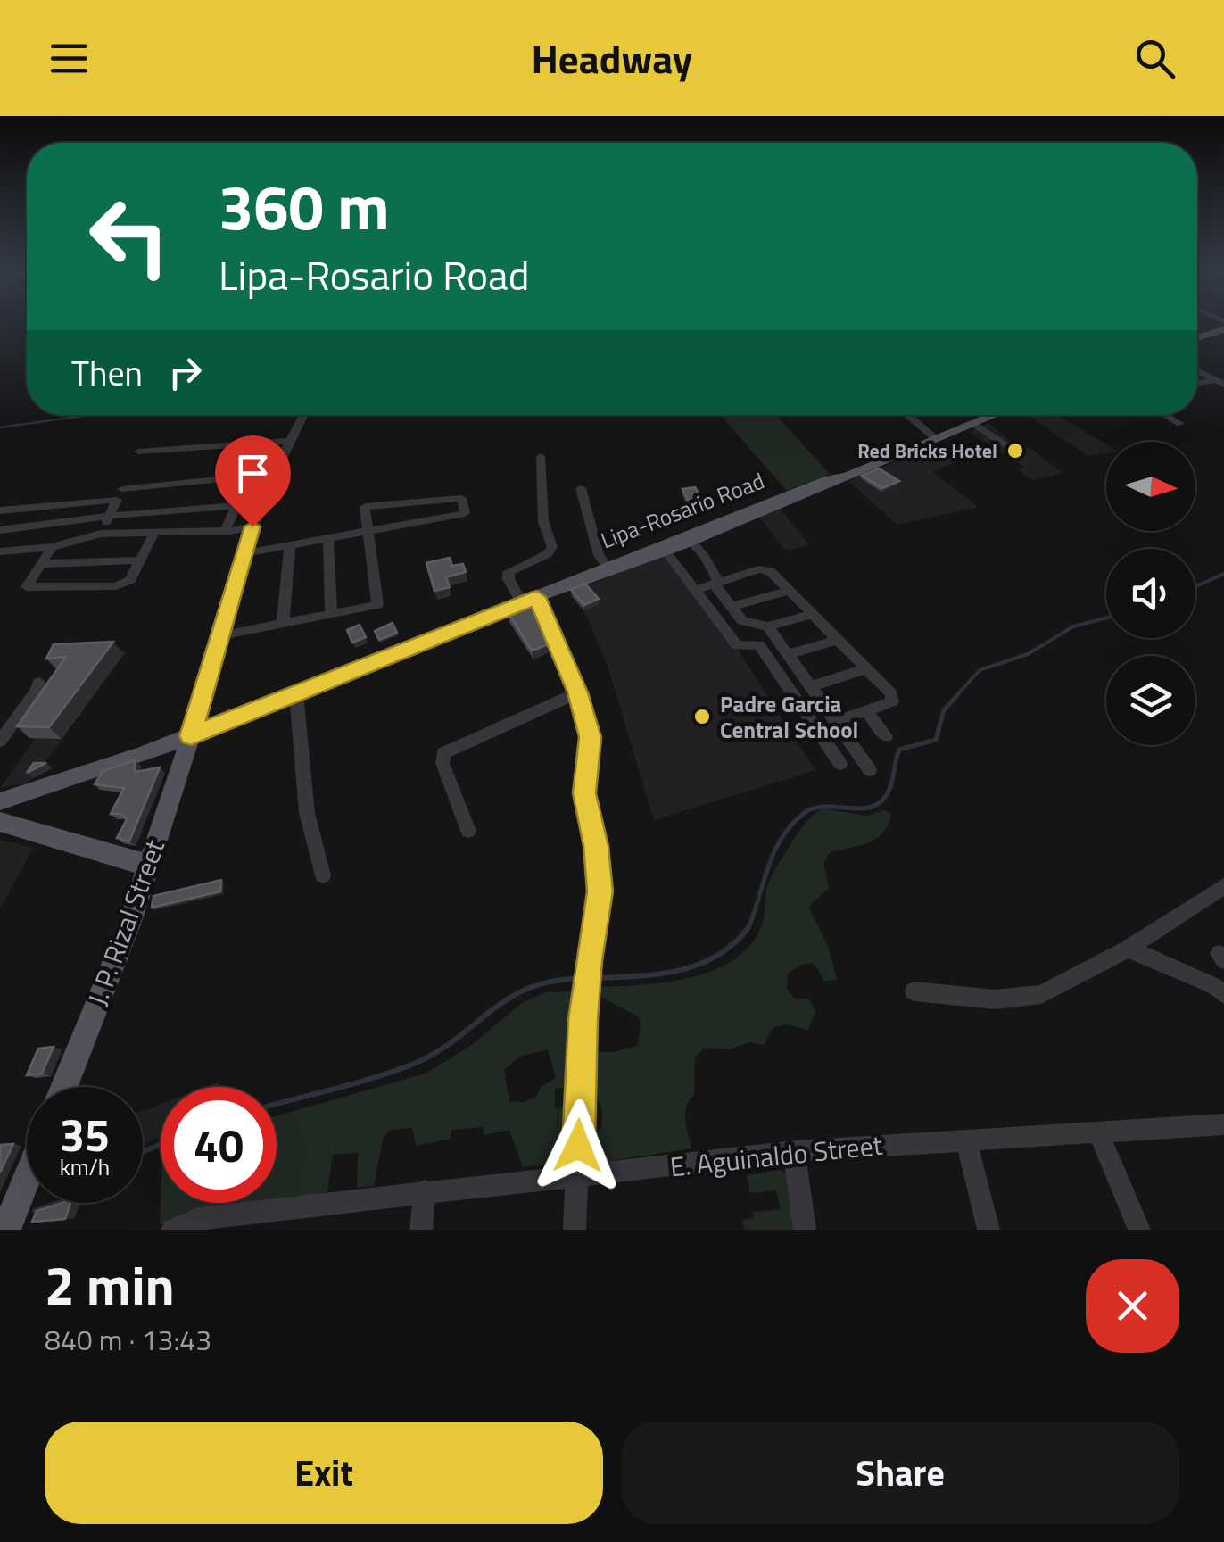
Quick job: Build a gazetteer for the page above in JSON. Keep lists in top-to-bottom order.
{
  "streets": {
    "main road": ["Lipa-Rosario Road", "J. P. Rizal Street"],
    "street": ["E. Aguinaldo Street"]
  },
  "crossings": [
    ["Lipa-Rosario Road", "J. P. Rizal Street"]
  ],
  "places": ["Red Bricks Hotel", "Padre Garcia Central School"],
  "north": "right",
  "page": {
    "header": "Headway",
    "turn": ["360 m", "Lipa-Rosario Road"],
    "then": "Then",
    "speed": "35 km/h",
    "limit": "40",
    "heading": ["2 min", "840 m · 13:43"],
    "buttons": ["Exit", "Share"]
  }
}
